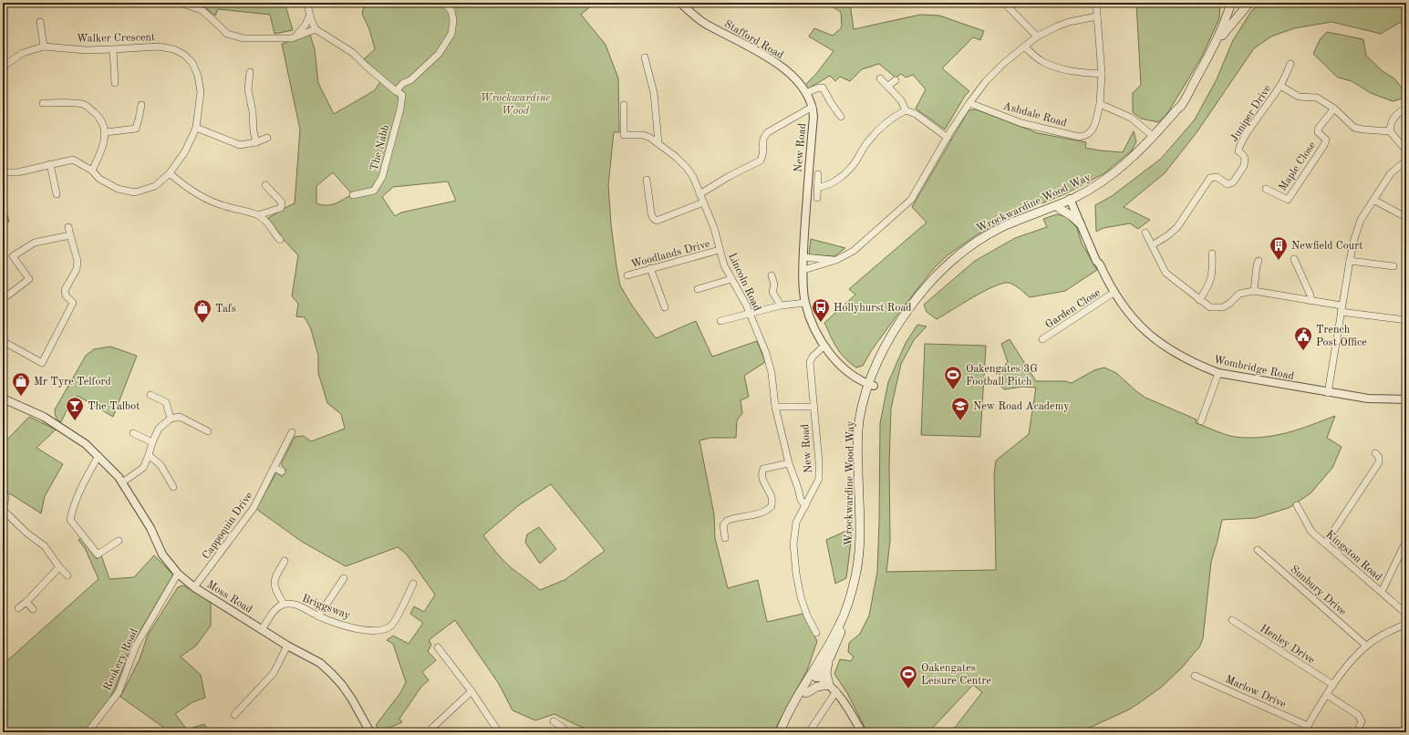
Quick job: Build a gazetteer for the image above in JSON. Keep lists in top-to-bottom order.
{
  "streets": {
    "main road": ["Wrockwardine Wood Way"],
    "street": [
      "Walker Crescent",
      "Stafford Road",
      "Juniper Drive",
      "Ashdale Road",
      "The Nabb",
      "New Road",
      "Maple Close",
      "Woodlands Drive",
      "Lincoln Road",
      "Garden Close",
      "Wombridge Road",
      "Cappoquin Drive",
      "Kingston Road",
      "Sunbury Drive",
      "Moss Road",
      "Briggsway",
      "Henley Drive",
      "Rookery Road",
      "Marlow Drive"
    ]
  },
  "crossings": [
    ["Stafford Road", "New Road"],
    ["Juniper Drive", "Maple Close"],
    ["New Road", "Wrockwardine Wood Way"],
    ["New Road", "Lincoln Road"],
    ["Wrockwardine Wood Way", "Wombridge Road"],
    ["Woodlands Drive", "Lincoln Road"],
    ["Garden Close", "Wombridge Road"],
    ["Cappoquin Drive", "Moss Road"],
    ["Moss Road", "Rookery Road"]
  ],
  "parks": ["Wrockwardine Wood"],
  "places": {
    "building": ["Newfield Court"],
    "bus stop": ["Hollyhurst Road"],
    "shop": ["Tafs", "Mr Tyre Telford"],
    "public building": ["Trench Post Office"],
    "sports": ["Oakengates 3G Football Pitch", "Oakengates Leisure Centre"],
    "bar": ["The Talbot"],
    "school or university": ["New Road Academy"]
  }
}
